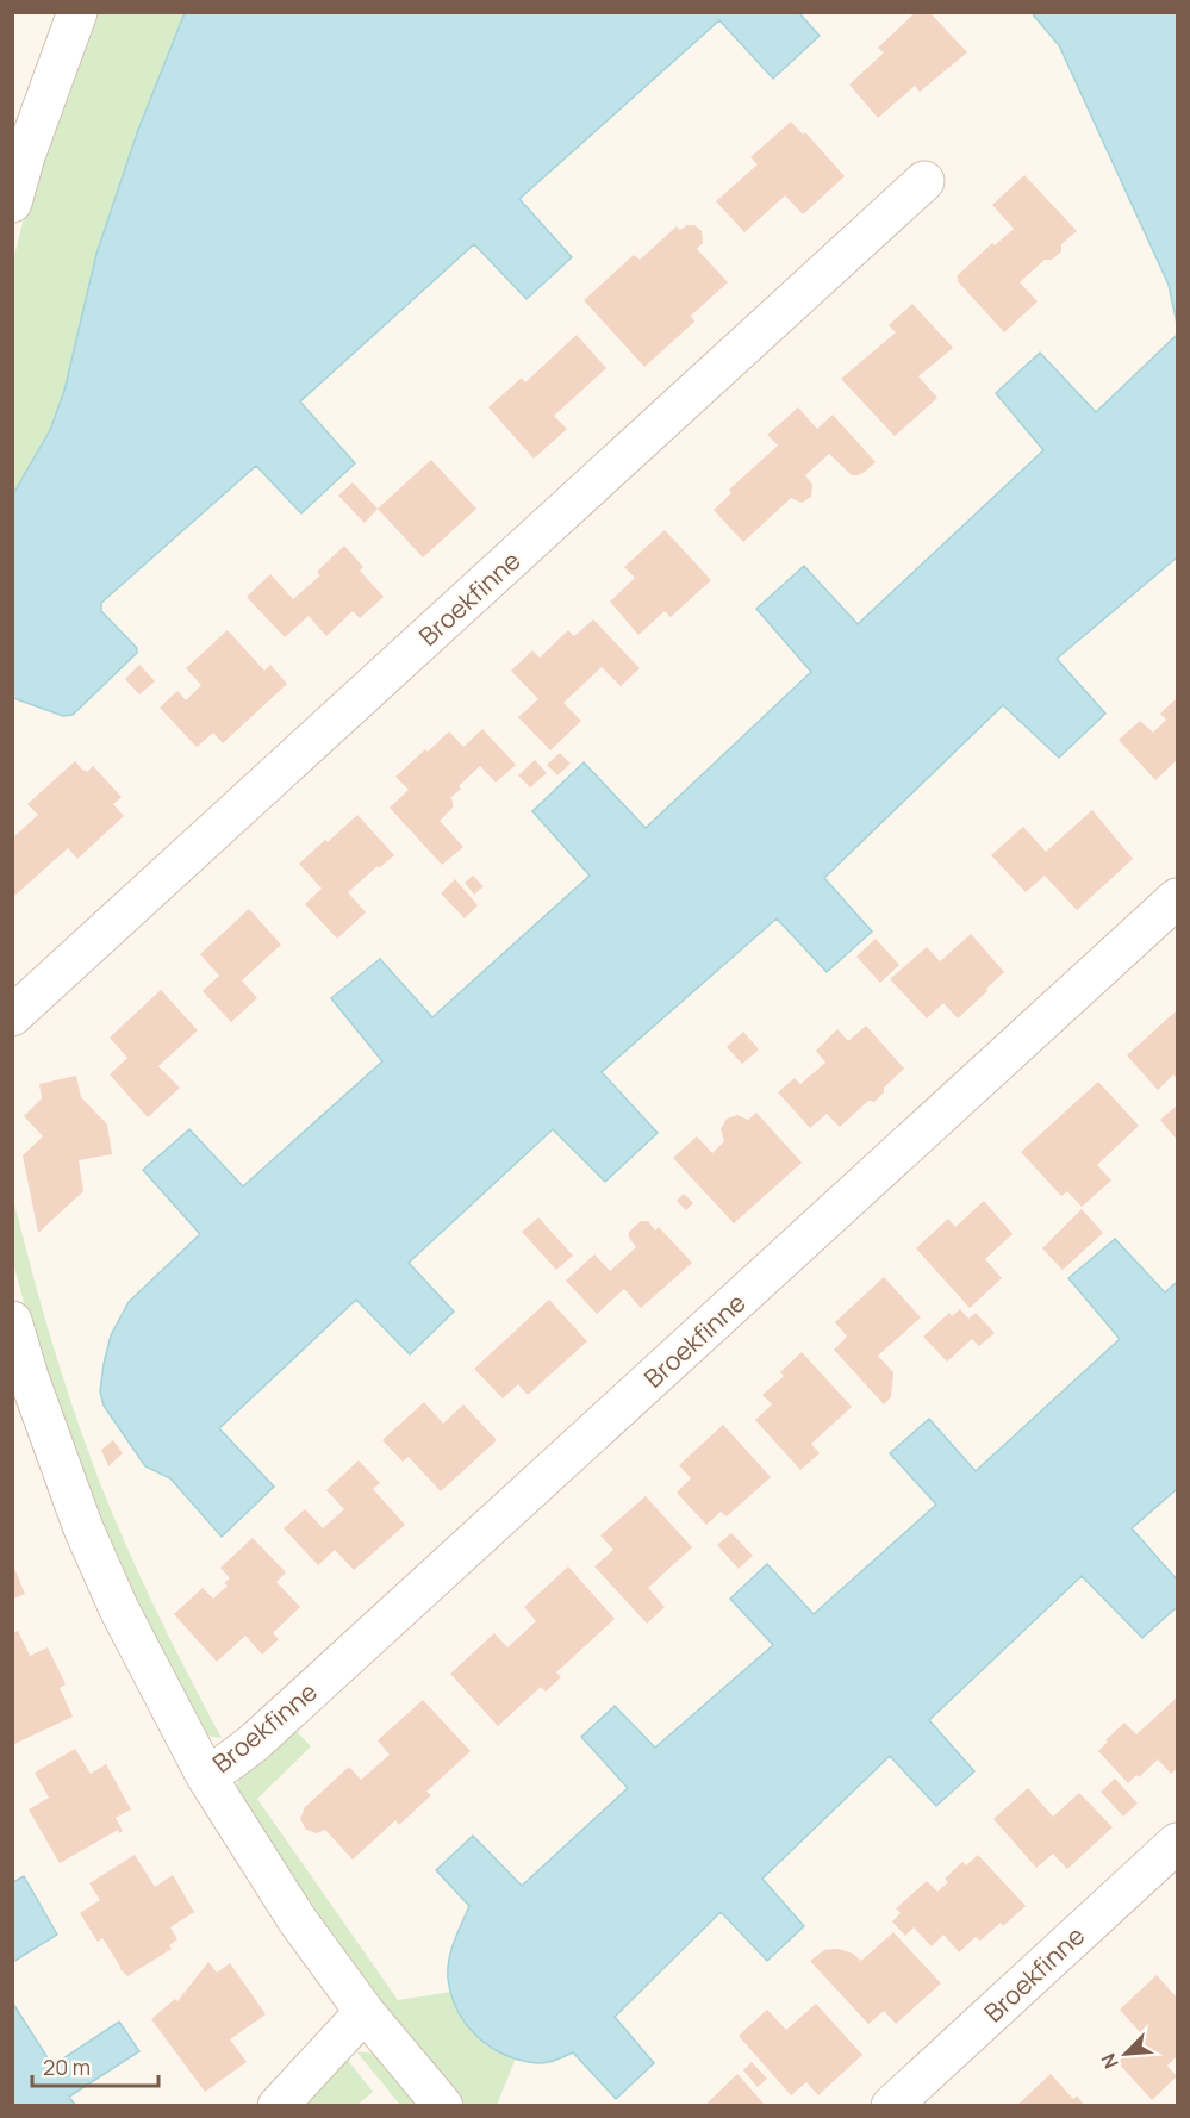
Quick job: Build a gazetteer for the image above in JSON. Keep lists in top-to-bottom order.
{
  "streets": {
    "street": ["Broekfinne"]
  },
  "scale_bar": "20 m",
  "north": "bottom left"
}
